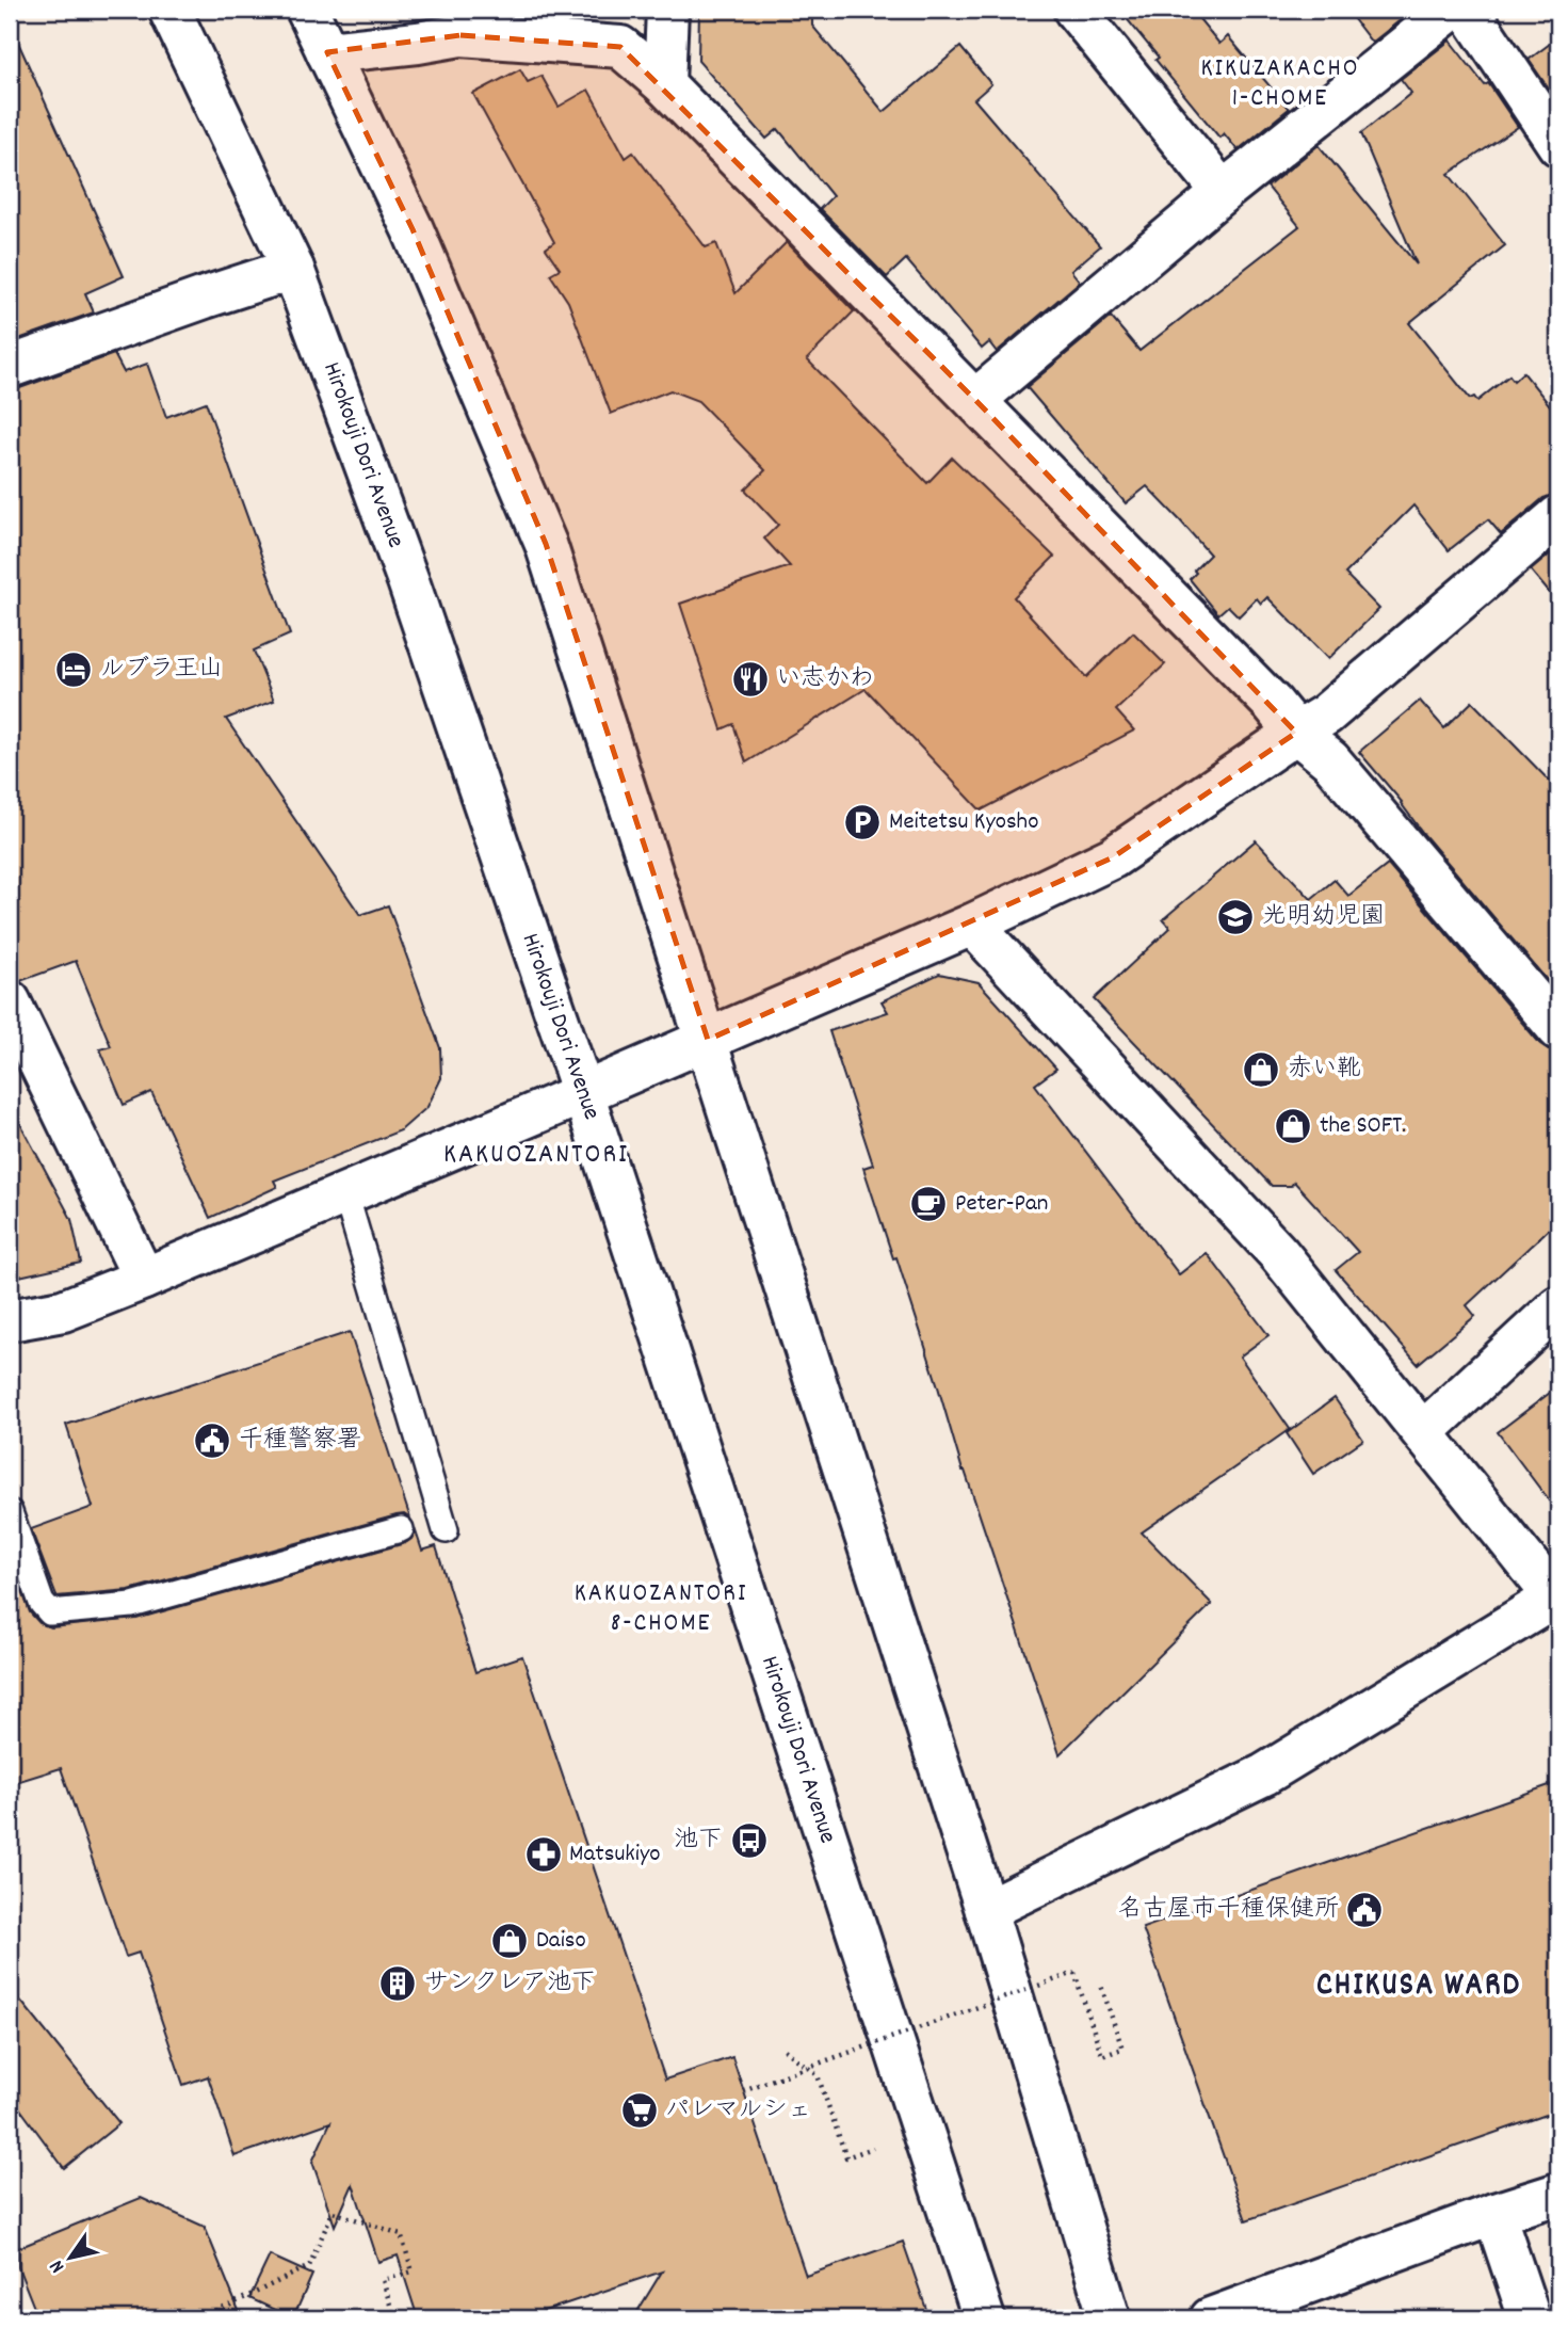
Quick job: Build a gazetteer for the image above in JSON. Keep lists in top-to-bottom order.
{
  "streets": {
    "street": ["Hirokouji Dori Avenue"]
  },
  "districts": [
    "KIKUZAKACHO 1-CHOME",
    "KAKUOZANTORI",
    "KAKUOZANTORI 8-CHOME",
    "CHIKUSA WARD"
  ],
  "places": {
    "hotel": ["ルブラ王山"],
    "restaurant": ["い志かわ"],
    "parking": ["Meitetsu Kyosho"],
    "school or university": ["光明幼児園"],
    "shop": ["赤い靴", "the SOFT.", "Daiso"],
    "cafe": ["Peter-Pan"],
    "public building": ["千種警察署", "名古屋市千種保健所"],
    "bus stop": ["池下"],
    "pharmacy": ["Matsukiyo"],
    "building": ["サンクレア池下"],
    "supermarket": ["パレマルシェ"]
  },
  "north": "bottom left"
}
